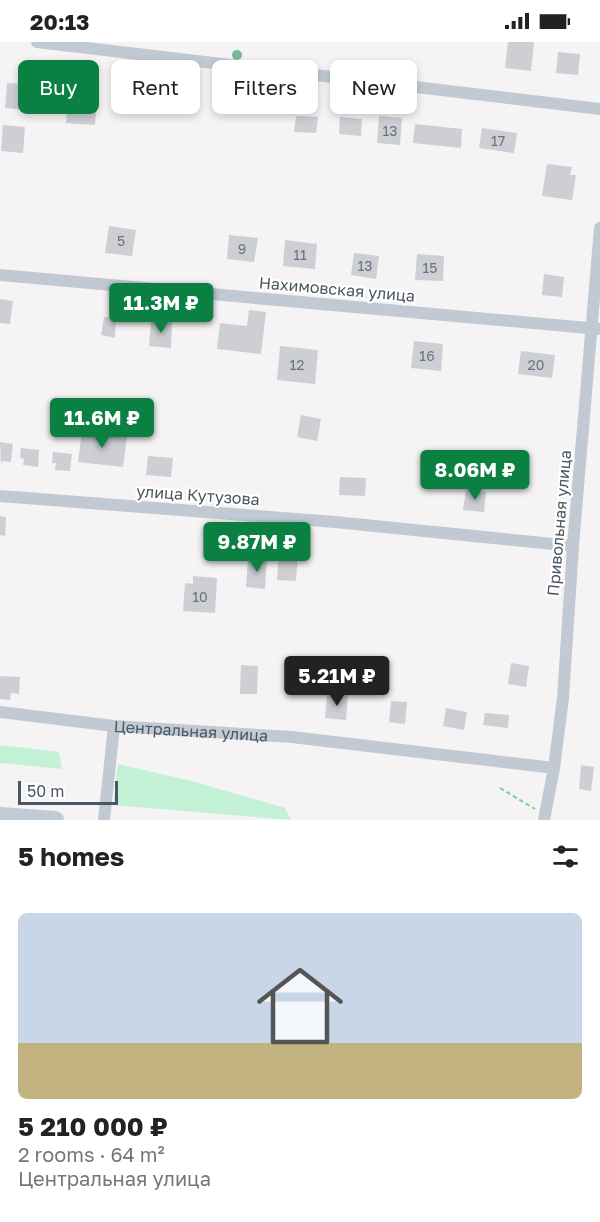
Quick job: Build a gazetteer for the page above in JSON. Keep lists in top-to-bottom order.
{
  "streets": {
    "street": [
      "Нахимовская улица",
      "улица Кутузова",
      "Привольная улица",
      "Центральная улица"
    ]
  },
  "crossings": [
    ["Нахимовская улица", "Привольная улица"],
    ["улица Кутузова", "Привольная улица"],
    ["Привольная улица", "Центральная улица"]
  ],
  "house_numbers": [
    "13",
    "17",
    "5",
    "9",
    "11",
    "13",
    "15",
    "16",
    "12",
    "20",
    "10"
  ],
  "scale_bar": "50 m",
  "page": {
    "status": "20:13",
    "chip": [
      "Buy",
      "Rent",
      "Filters",
      "New"
    ],
    "price": [
      "11.3M ₽",
      "11.6M ₽",
      "8.06M ₽",
      "9.87M ₽",
      "5.21M ₽"
    ],
    "scale": "50 m",
    "heading": "5 homes",
    "list": [
      {
        "name": "5 210 000 ₽",
        "note": "2 rooms · 64 m² · Центральная улица"
      }
    ]
  }
}
